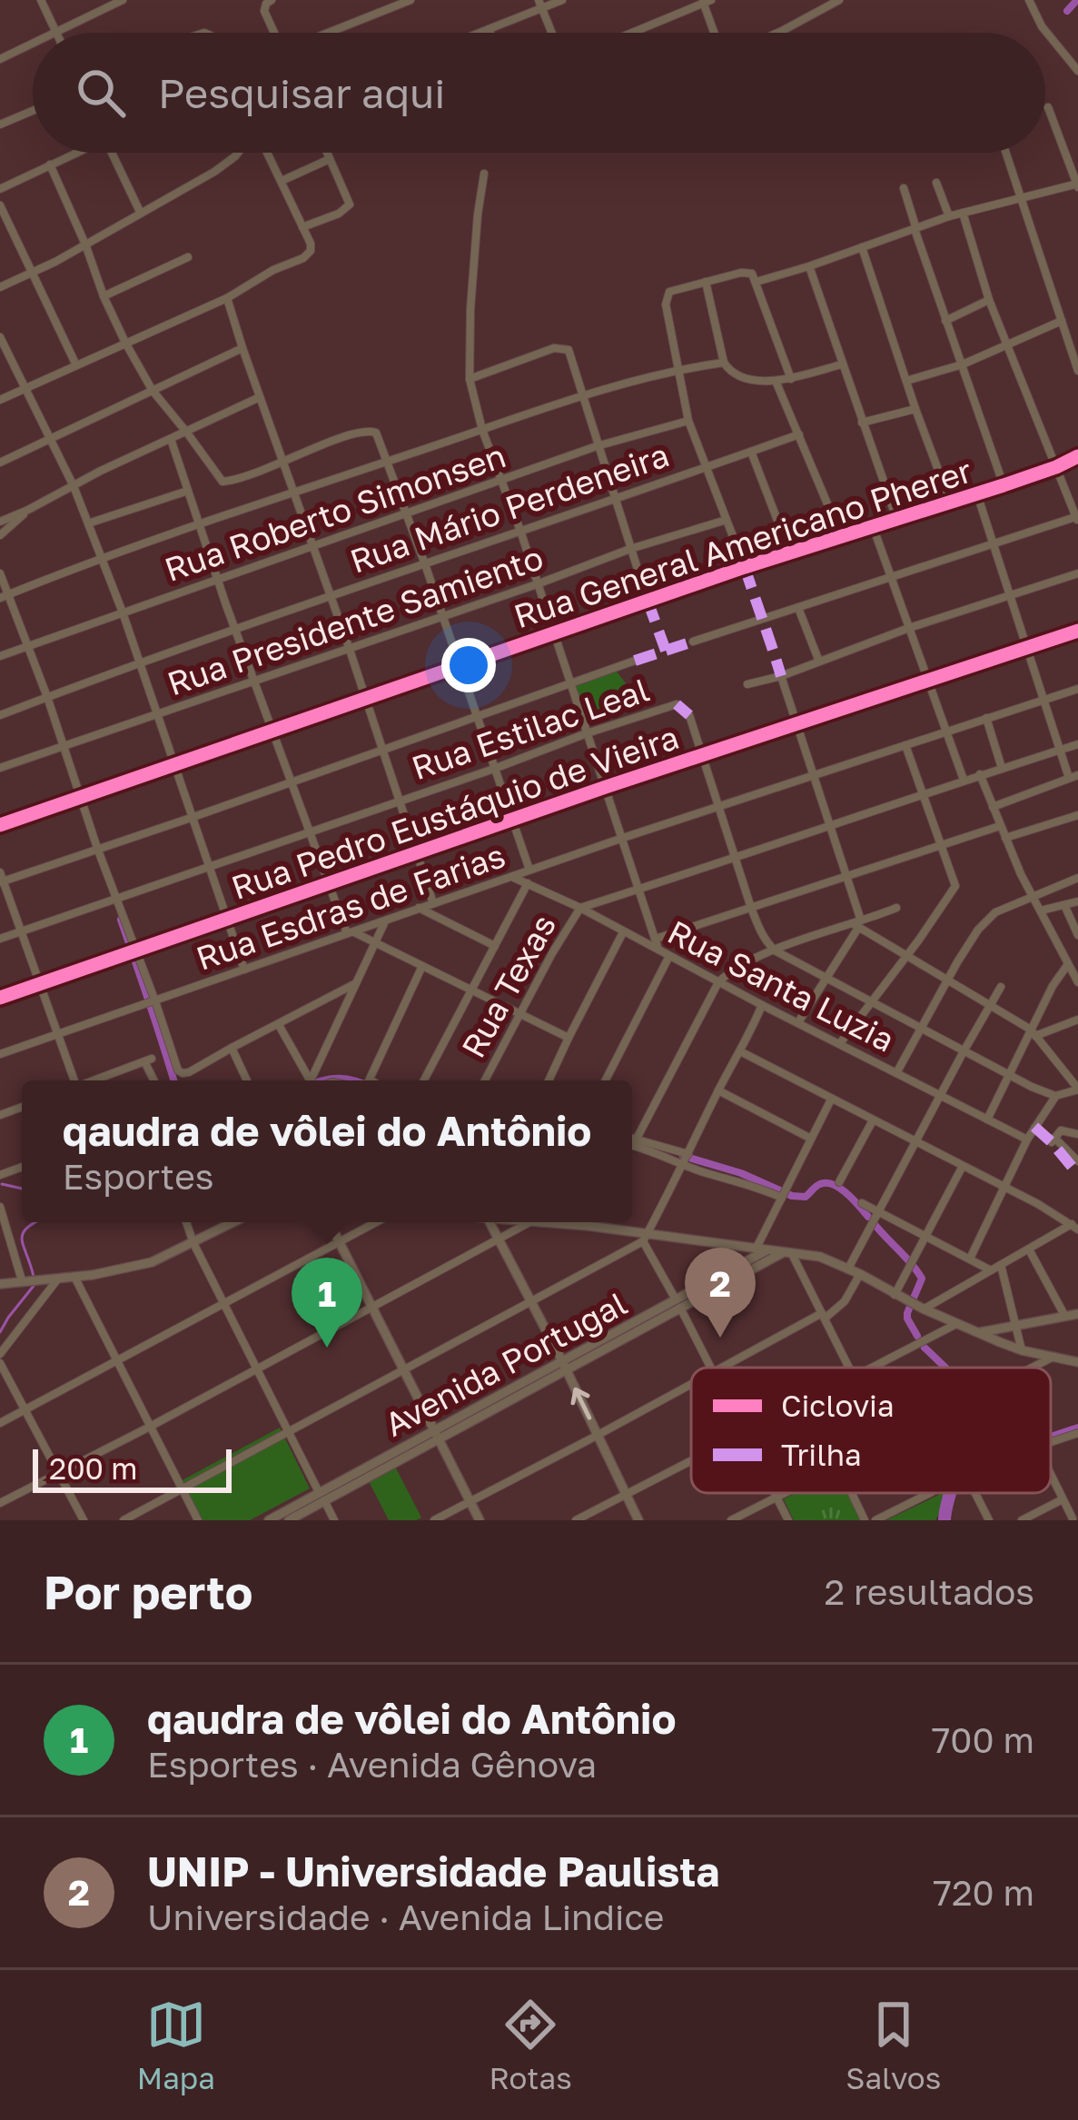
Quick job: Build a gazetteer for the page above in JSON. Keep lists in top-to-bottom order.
{
  "streets": {
    "street": [
      "Rua Mário Perdeneira",
      "Rua Roberto Simonsen",
      "Rua General Americano Pherer",
      "Rua Presidente Samiento",
      "Rua Estilac Leal",
      "Rua Pedro Eustáquio de Vieira",
      "Rua Esdras de Farias",
      "Rua Texas",
      "Rua Santa Luzia",
      "Avenida Portugal"
    ]
  },
  "crossings": [
    ["Rua Esdras de Farias", "Rua Santa Luzia"],
    ["Rua Texas", "Rua Santa Luzia"]
  ],
  "legend": ["Ciclovia", "Trilha"],
  "scale_bar": "200 m",
  "page": {
    "search": "Pesquisar aqui",
    "popup": ["qaudra de vôlei do Antônio", "Esportes"],
    "pins": ["2", "1"],
    "scale": "200 m",
    "heading": ["Por perto", "2 resultados"],
    "list": [
      {
        "mark": "1",
        "name": "qaudra de vôlei do Antônio",
        "note": "Esportes · Avenida Gênova",
        "value": "700 m"
      },
      {
        "mark": "2",
        "name": "UNIP - Universidade Paulista",
        "note": "Universidade · Avenida Lindice",
        "value": "720 m"
      }
    ],
    "nav": ["Mapa", "Rotas", "Salvos"]
  }
}
